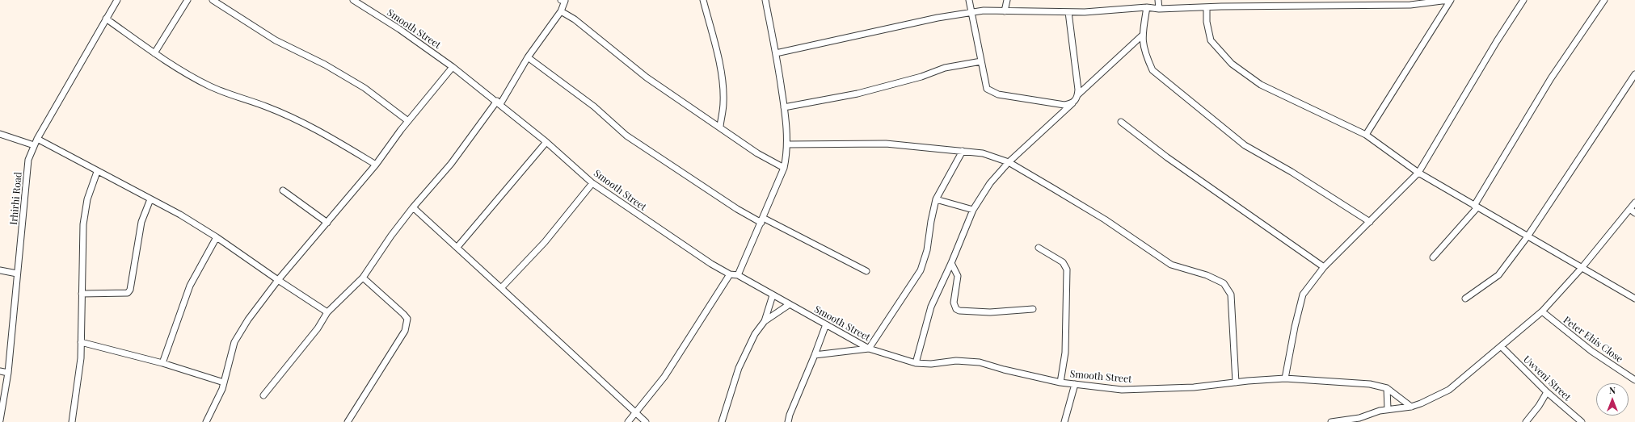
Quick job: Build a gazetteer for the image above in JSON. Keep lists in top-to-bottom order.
{
  "streets": {
    "street": [
      "Smooth Street",
      "Irhirhi Road",
      "Peter Ehis Close",
      "Uwveni Street"
    ]
  },
  "north": "top"
}
